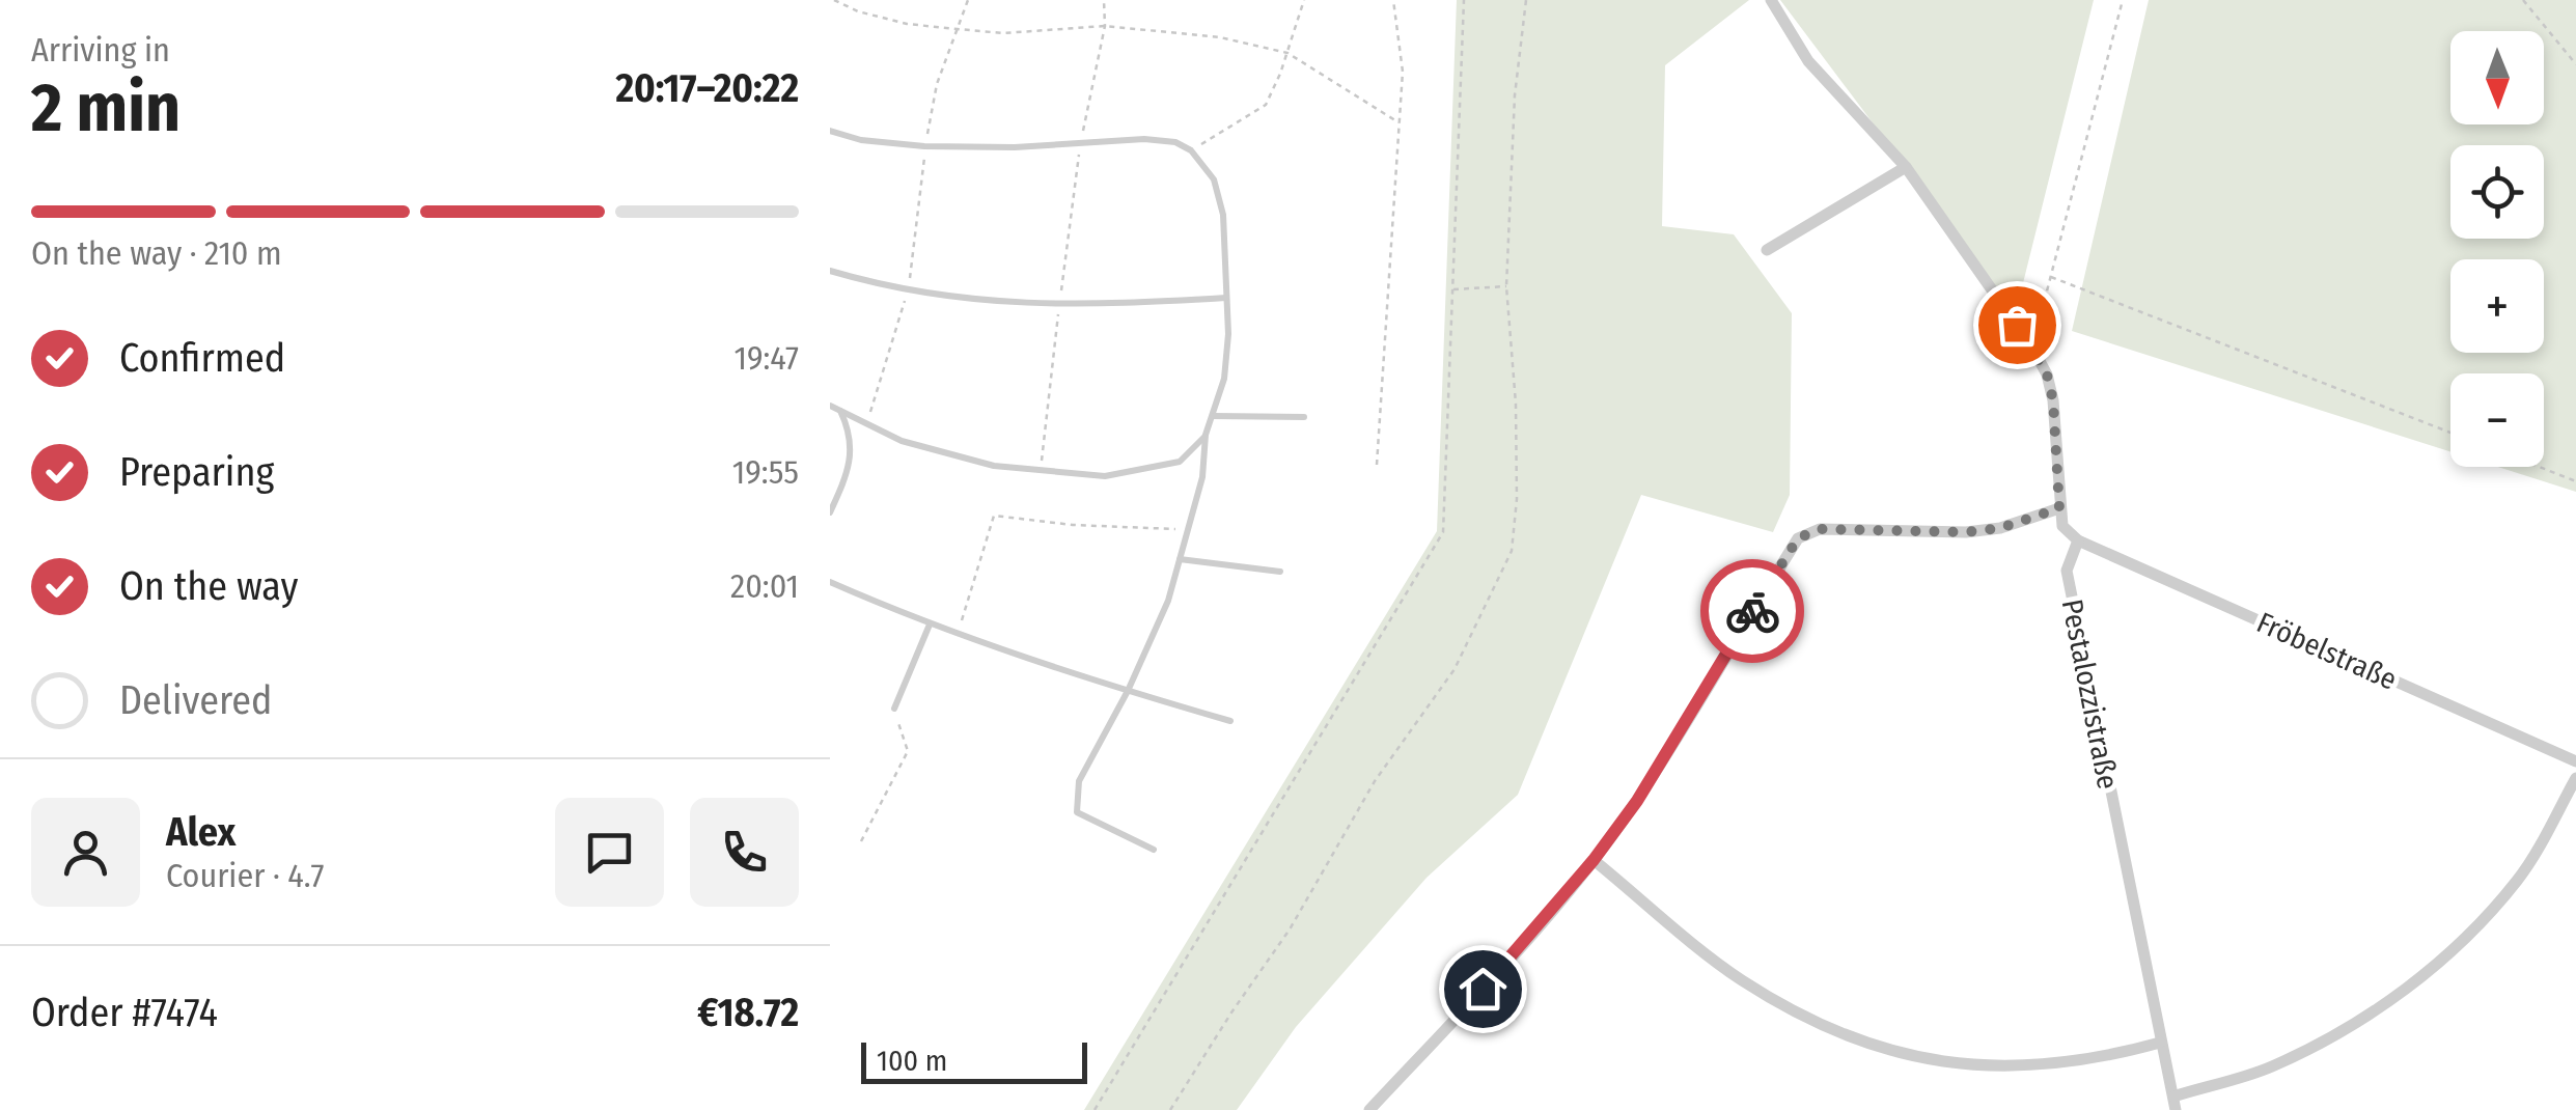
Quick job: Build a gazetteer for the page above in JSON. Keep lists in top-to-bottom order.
{
  "streets": {
    "street": ["Fröbelstraße", "Pestalozzistraße"]
  },
  "crossings": [
    ["Fröbelstraße", "Pestalozzistraße"]
  ],
  "scale_bar": "100 m",
  "north": "bottom",
  "page": {
    "heading": ["2 min", "Arriving in", "20:17–20:22"],
    "panel": [
      "Alex",
      "Courier · 4.7",
      "Order #7474",
      "€18.72"
    ],
    "map_buttons": ["+", "−"],
    "bar": "On the way · 210 m",
    "list": [
      ["Confirmed", "19:47"],
      ["Preparing", "19:55"],
      ["On the way", "20:01"],
      "Delivered"
    ],
    "scale": "100 m"
  }
}
